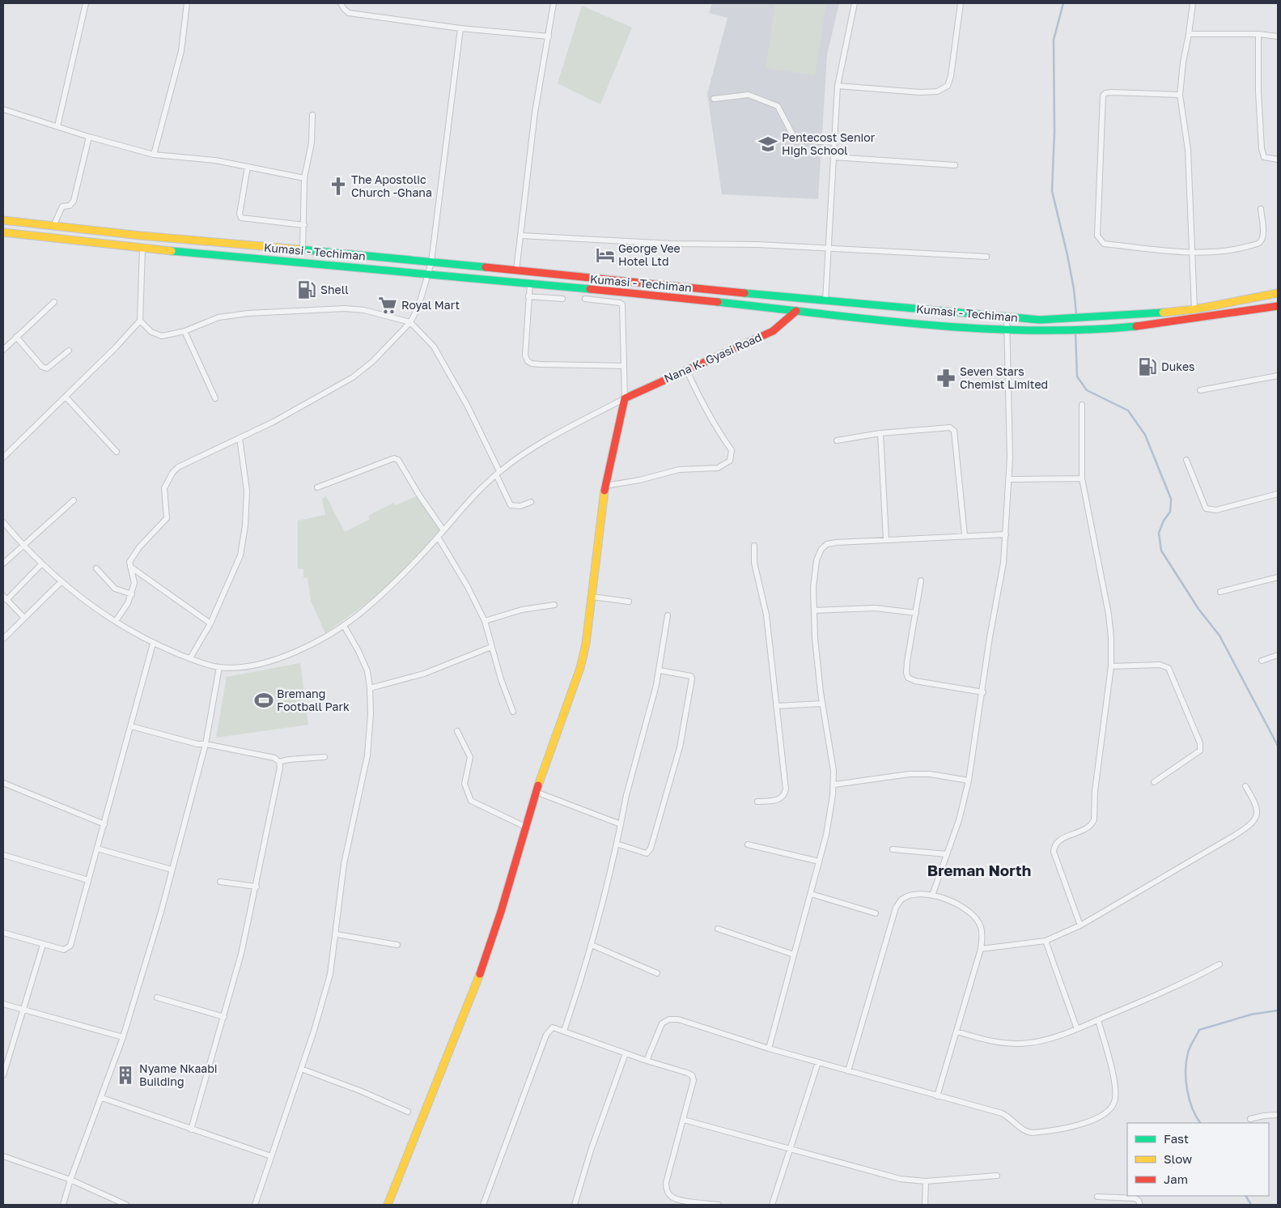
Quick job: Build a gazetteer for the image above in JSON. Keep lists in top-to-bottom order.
{
  "streets": {
    "main road": ["Kumasi - Techiman", "Nana K. Gyasi Road"]
  },
  "districts": ["Breman North"],
  "places": {
    "school or university": ["Pentecost Senior High School"],
    "church": ["The Apostolic Church -Ghana"],
    "hotel": ["George Vee Hotel Ltd"],
    "fuel station": ["Shell", "Dukes"],
    "supermarket": ["Royal Mart"],
    "pharmacy": ["Seven Stars Chemist Limited"],
    "sports": ["Bremang Football Park"],
    "building": ["Nyame Nkaabi Building"]
  },
  "legend": ["Fast", "Slow", "Jam"]
}
